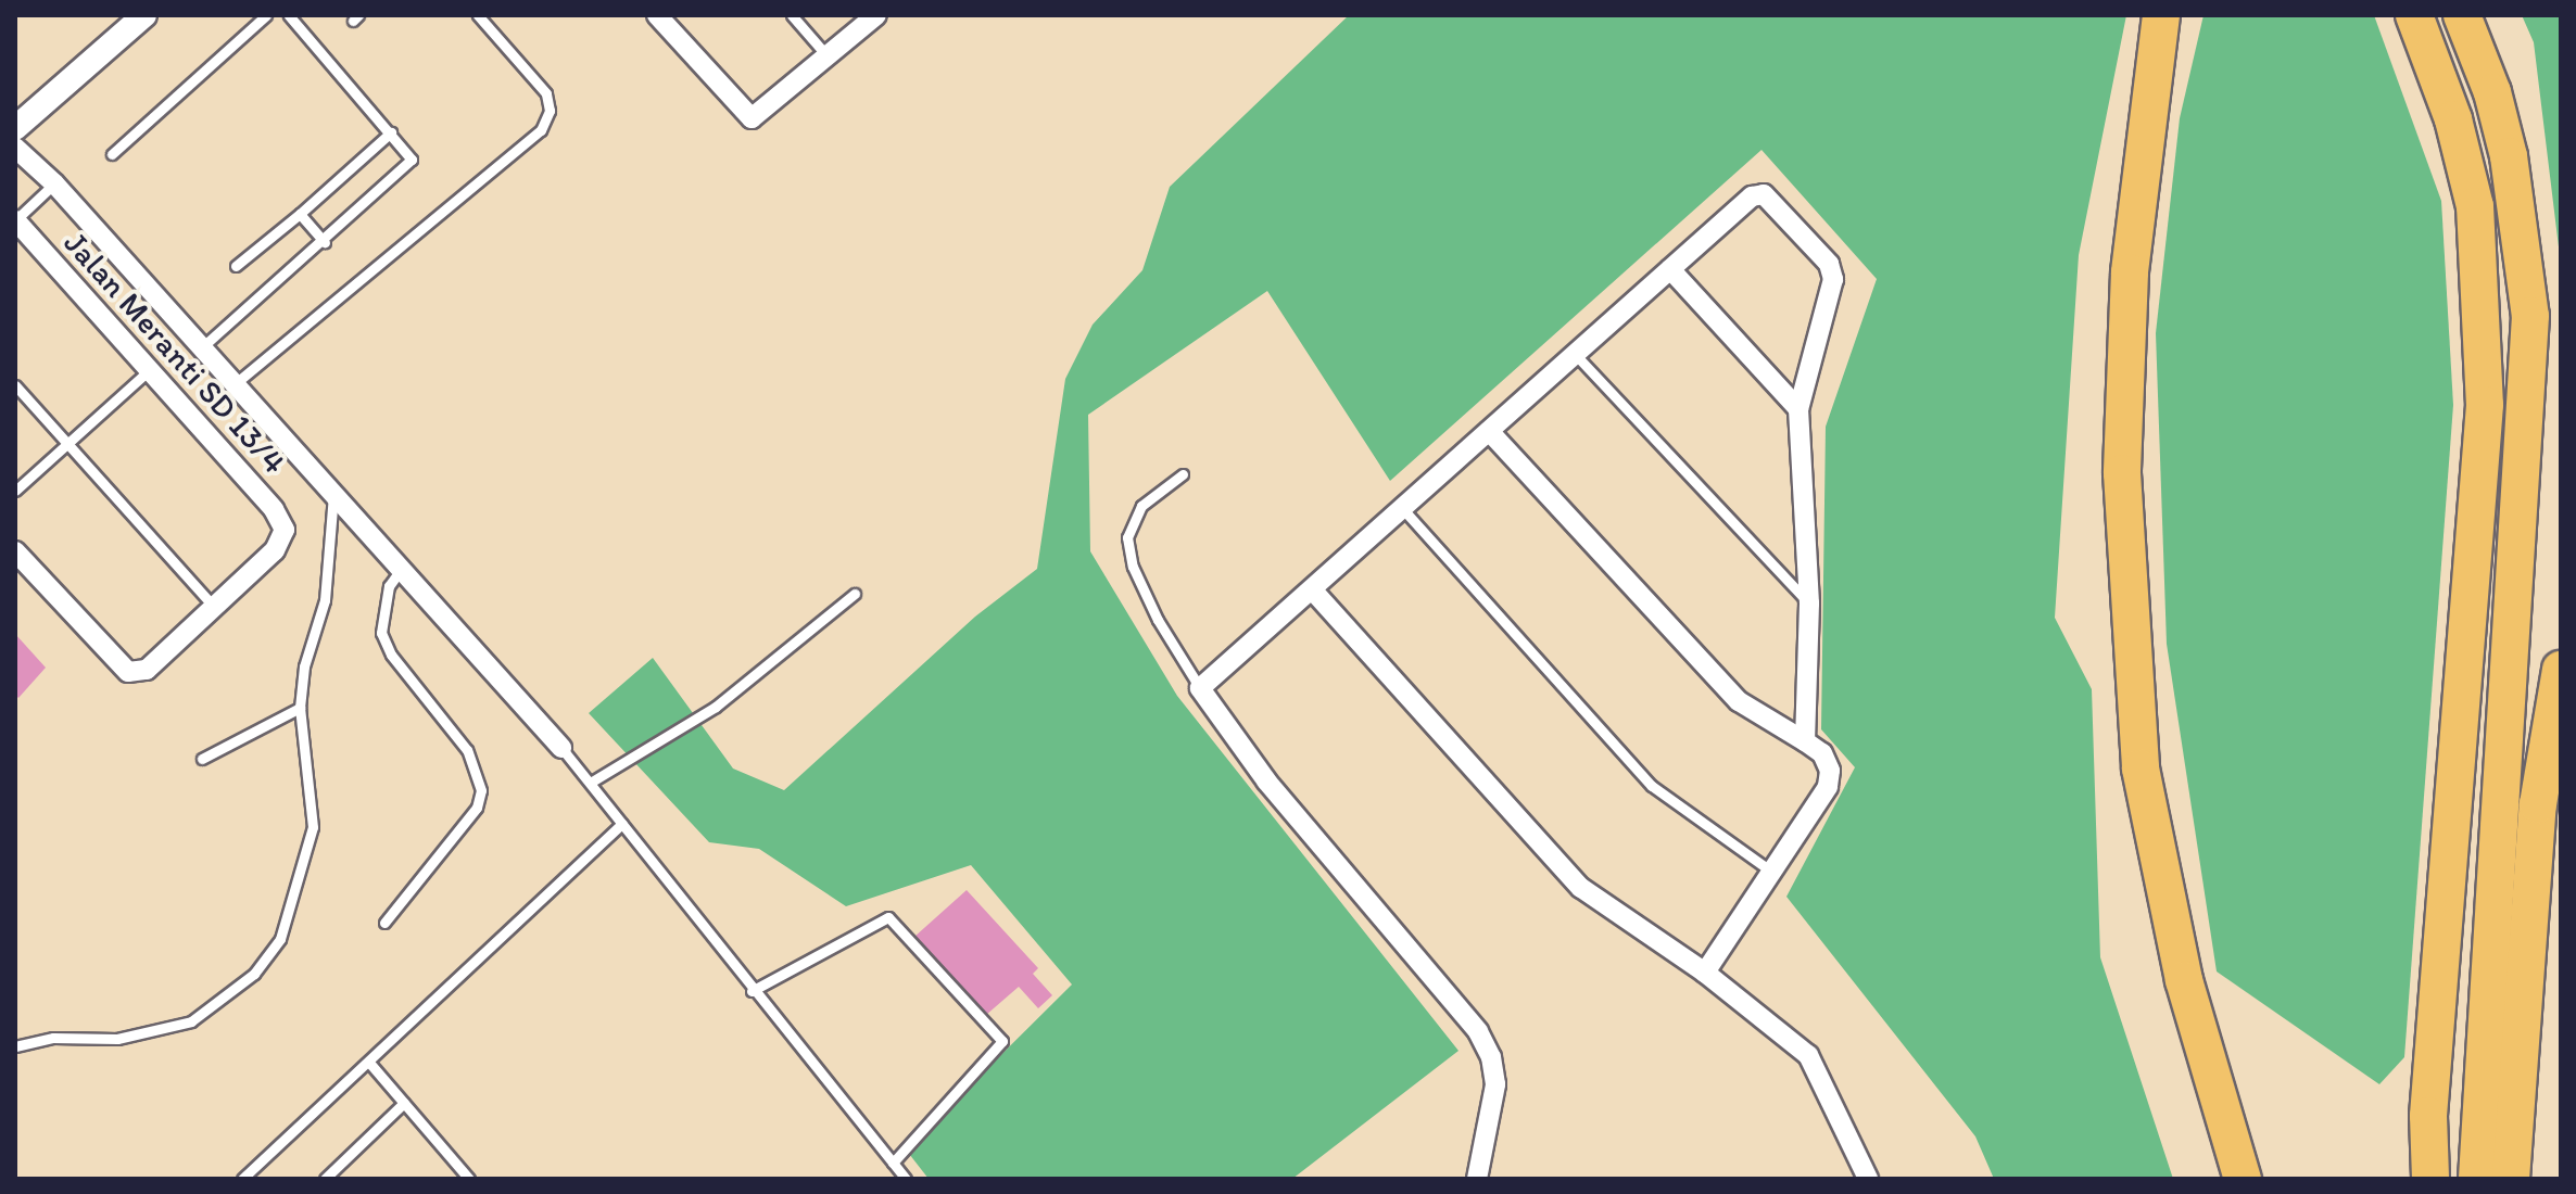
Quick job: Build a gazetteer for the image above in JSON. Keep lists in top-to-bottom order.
{
  "streets": {
    "street": ["Jalan Meranti SD 13/4"]
  }
}
